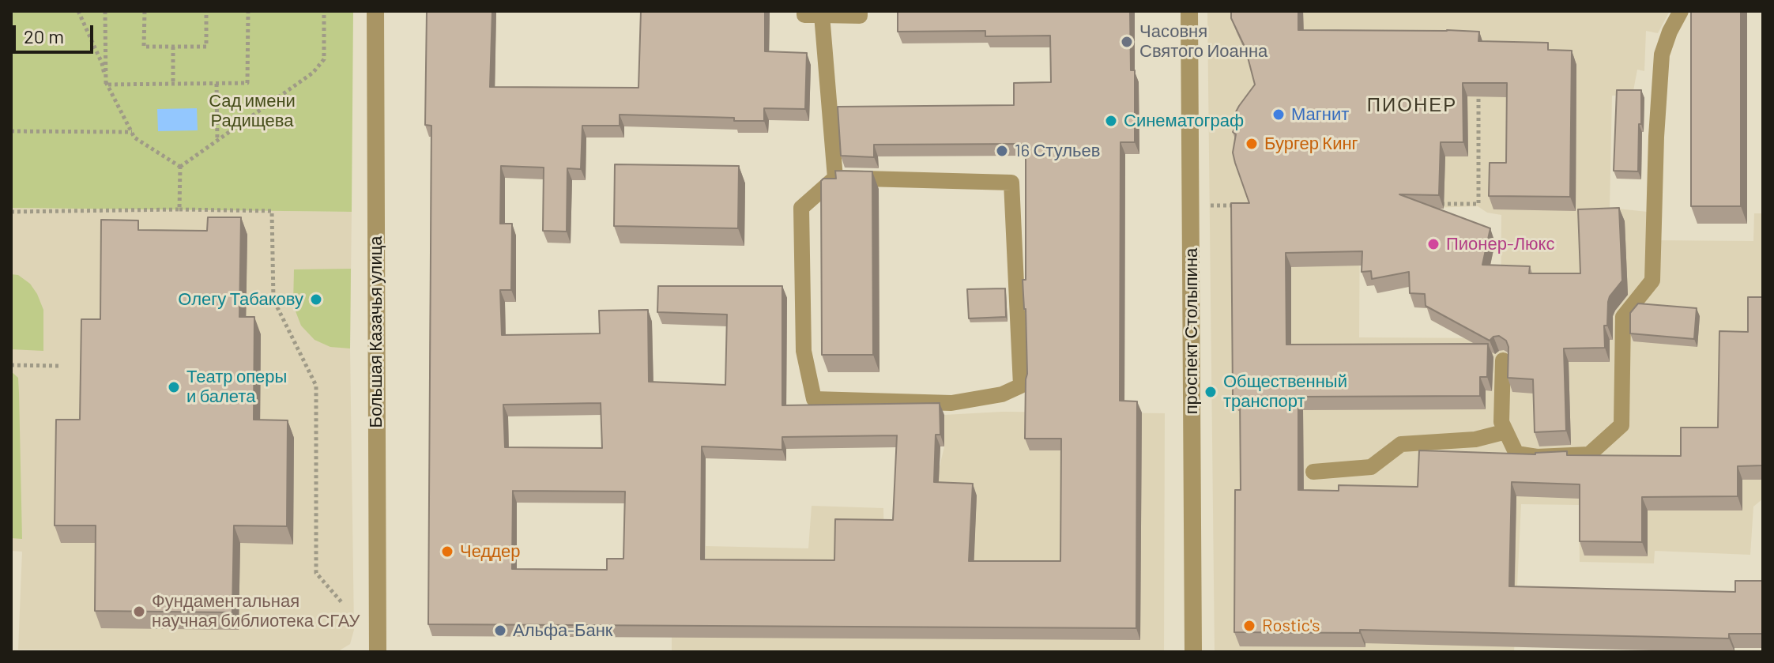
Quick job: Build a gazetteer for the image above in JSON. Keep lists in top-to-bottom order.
{
  "streets": {
    "street": ["проспект Столыпина", "Большая Казачья улица"]
  },
  "districts": ["ПИОНЕР"],
  "parks": ["Сад имени Радищева"],
  "places": [
    "Часовня Святого Иоанна",
    "Магнит",
    "Синематограф",
    "Бургер Кинг",
    "16 Стульев",
    "Пионер-Люкс",
    "Олегу Табакову",
    "Театр оперы и балета",
    "Общественный транспорт",
    "Чеддер",
    "Фундаментальная научная библиотека СГАУ",
    "Rostic's",
    "Альфа-Банк"
  ],
  "scale_bar": "20 m"
}
